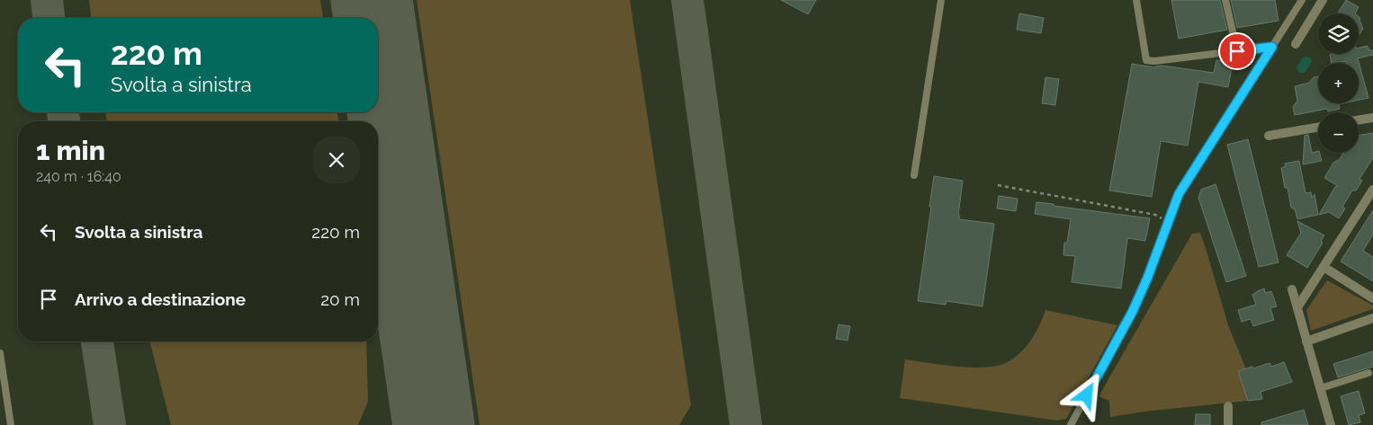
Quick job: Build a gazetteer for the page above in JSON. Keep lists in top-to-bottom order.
{
  "page": {
    "map_buttons": ["+", "−"],
    "turn": ["220 m", "Svolta a sinistra"],
    "heading": ["1 min", "240 m · 16:40"],
    "list": [
      {
        "name": "Svolta a sinistra",
        "value": "220 m"
      },
      {
        "name": "Arrivo a destinazione",
        "value": "20 m"
      }
    ]
  }
}
